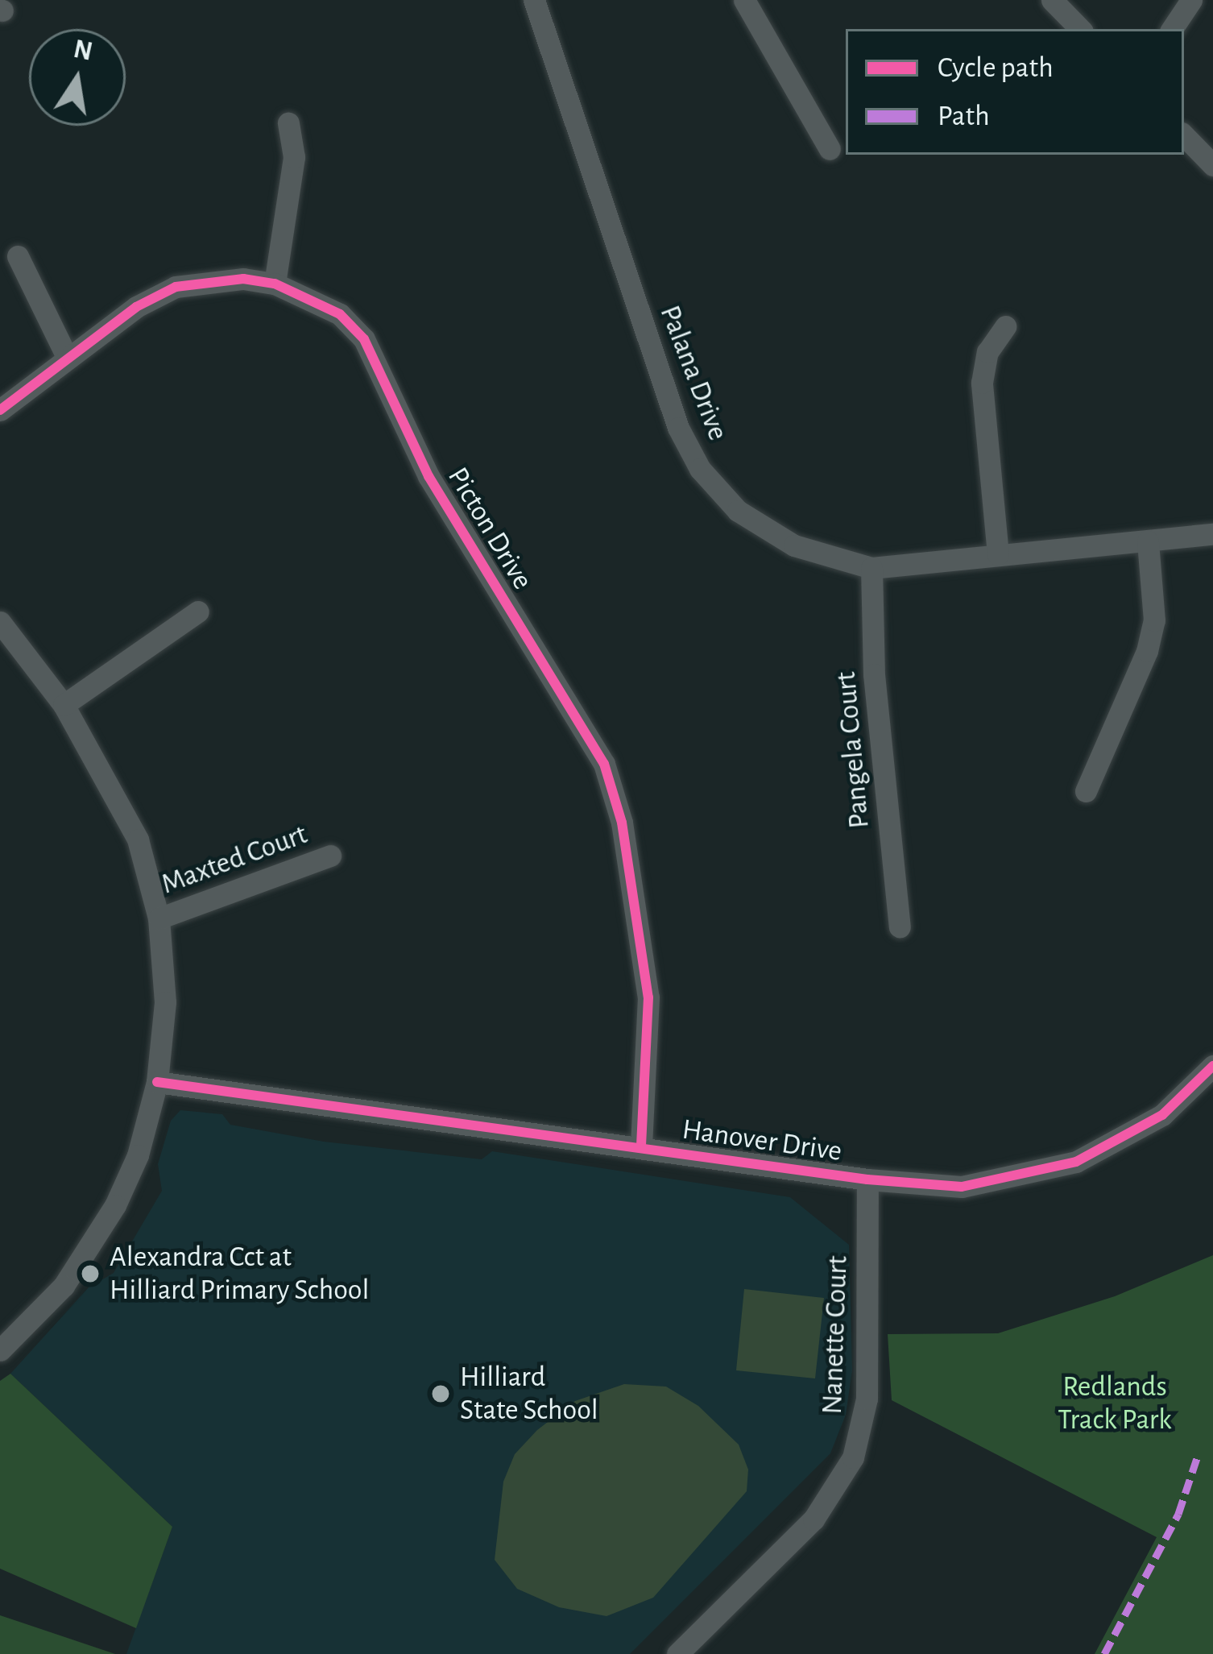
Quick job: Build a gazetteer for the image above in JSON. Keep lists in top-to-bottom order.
{
  "streets": {
    "street": [
      "Palana Drive",
      "Picton Drive",
      "Pangela Court",
      "Maxted Court",
      "Hanover Drive",
      "Nanette Court"
    ]
  },
  "crossings": [
    ["Palana Drive", "Pangela Court"],
    ["Picton Drive", "Hanover Drive"],
    ["Hanover Drive", "Nanette Court"]
  ],
  "parks": ["Redlands Track Park"],
  "places": ["Alexandra Cct at Hilliard Primary School", "Hilliard State School"],
  "legend": ["Cycle path", "Path"],
  "north": "top"
}
